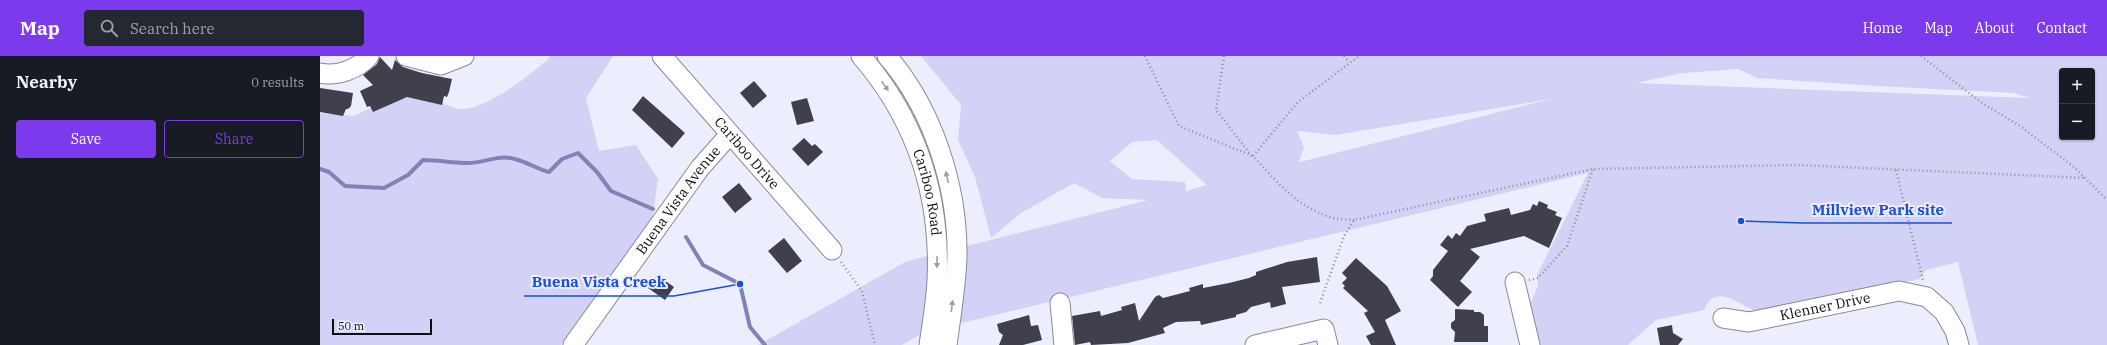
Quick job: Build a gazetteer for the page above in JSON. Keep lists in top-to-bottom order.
{
  "streets": {
    "street": [
      "Cariboo Drive",
      "Cariboo Road",
      "Buena Vista Avenue",
      "Klenner Drive"
    ]
  },
  "crossings": [
    ["Cariboo Drive", "Buena Vista Avenue"]
  ],
  "places": ["Millview Park site", "Buena Vista Creek"],
  "scale_bar": "50 m",
  "page": {
    "header": "Map",
    "search": "Search here",
    "nav": [
      "Home",
      "Map",
      "About",
      "Contact"
    ],
    "heading": ["Nearby", "0 results"],
    "map_buttons": ["+", "−"],
    "buttons": ["Save", "Share"],
    "scale": "50 m"
  }
}
